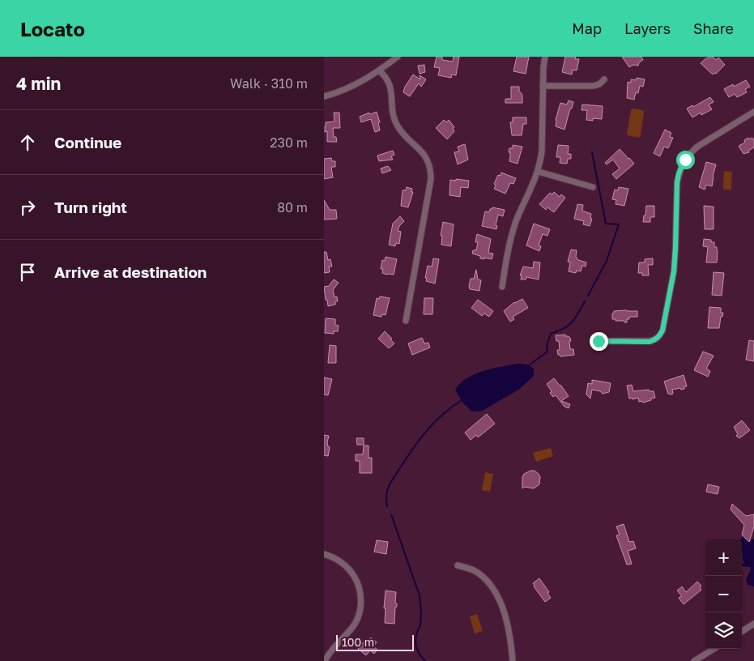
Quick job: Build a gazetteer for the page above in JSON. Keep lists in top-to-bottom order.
{
  "scale_bar": "100 m",
  "page": {
    "header": "Locato",
    "nav": ["Map", "Layers", "Share"],
    "heading": ["4 min", "Walk · 310 m"],
    "list": [
      ["Continue", "230 m"],
      ["Turn right", "80 m"],
      "Arrive at destination"
    ],
    "map_buttons": ["+", "−"],
    "scale": "100 m"
  }
}
